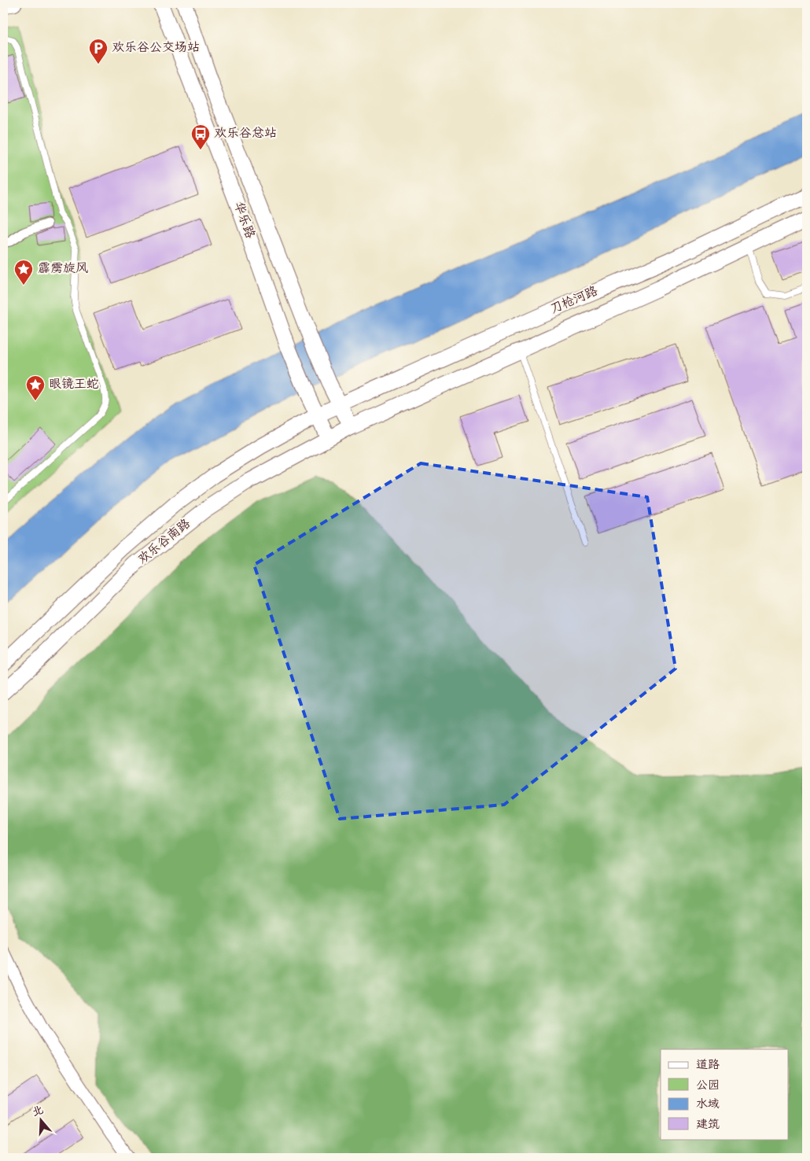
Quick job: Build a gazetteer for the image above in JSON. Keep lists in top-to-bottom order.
{
  "streets": {
    "street": ["华乐路", "刀枪河路", "欢乐谷南路"]
  },
  "crossings": [
    ["华乐路", "刀枪河路"],
    ["华乐路", "欢乐谷南路"],
    ["刀枪河路", "欢乐谷南路"]
  ],
  "places": {
    "parking": ["欢乐谷公交场站"],
    "bus stop": ["欢乐谷总站"],
    "place": ["霹雳旋风", "眼镜王蛇"]
  },
  "legend": [
    "道路",
    "公园",
    "水域",
    "建筑"
  ],
  "north": "top"
}
